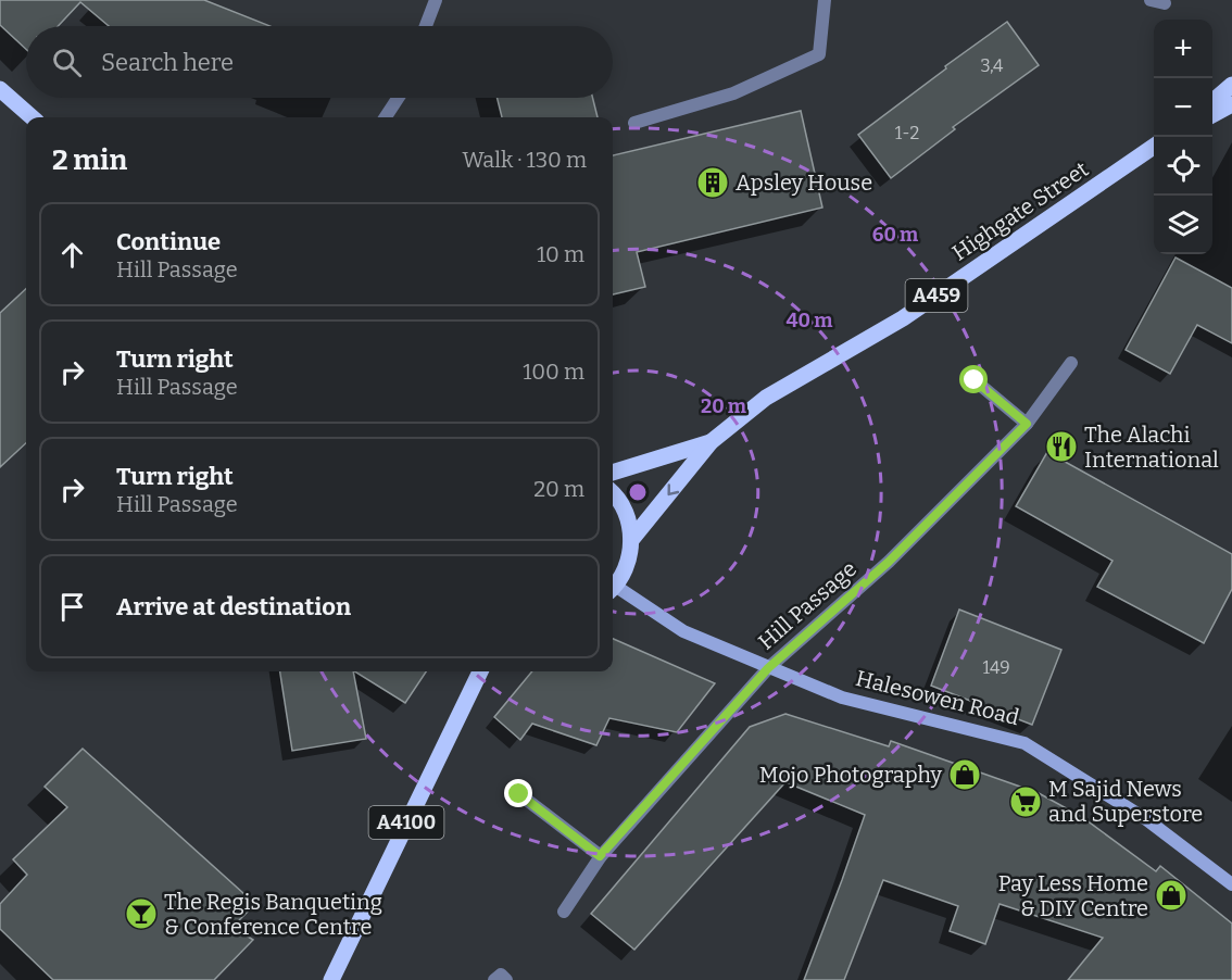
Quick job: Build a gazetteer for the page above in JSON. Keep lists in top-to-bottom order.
{
  "streets": {
    "main road": [
      "Highgate Street",
      "A459",
      "Halesowen Road",
      "A4100"
    ],
    "street": ["Hill Passage"]
  },
  "crossings": [
    ["Highgate Street", "Halesowen Road"],
    ["Hill Passage", "Halesowen Road"]
  ],
  "places": {
    "building": ["Apsley House"],
    "restaurant": ["The Alachi International"],
    "shop": ["Mojo Photography", "Pay Less Home & DIY Centre"],
    "supermarket": ["M Sajid News and Superstore"],
    "bar": ["The Regis Banqueting & Conference Centre"]
  },
  "house_numbers": ["3,4", "1-2", "149"],
  "page": {
    "map_buttons": ["+", "−"],
    "search": "Search here",
    "heading": ["2 min", "Walk · 130 m"],
    "list": [
      ["Continue", "Hill Passage", "10 m"],
      ["Turn right", "Hill Passage", "100 m"],
      ["Turn right", "Hill Passage", "20 m"],
      "Arrive at destination"
    ]
  },
  "rings": ["60 m", "40 m", "20 m"]
}
